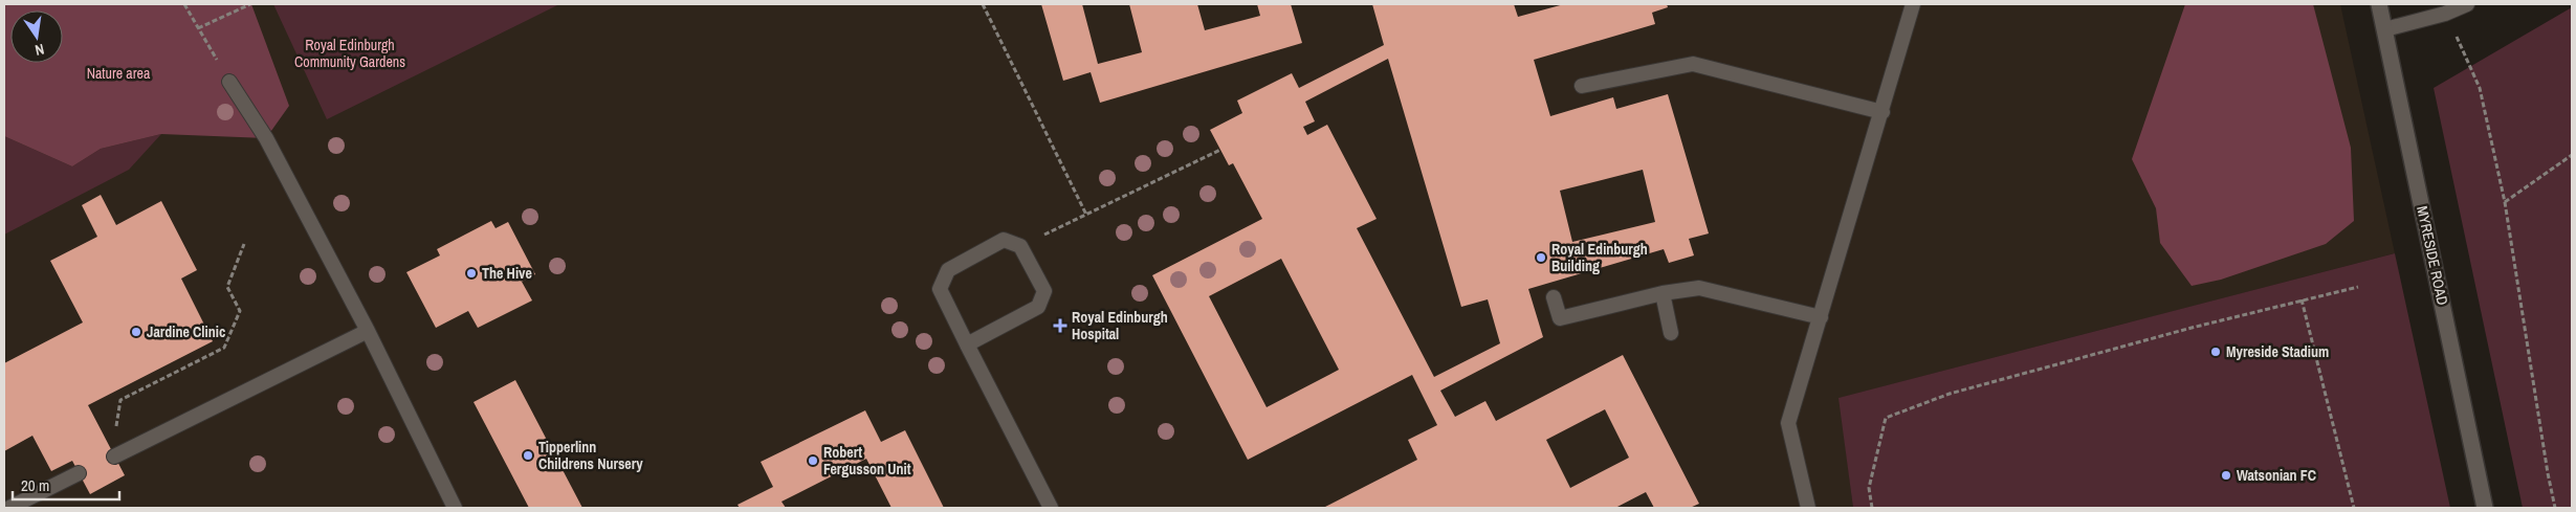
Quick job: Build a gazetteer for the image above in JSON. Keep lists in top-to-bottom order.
{
  "streets": {
    "street": ["MYRESIDE ROAD"]
  },
  "parks": ["Royal Edinburgh Community Gardens", "Nature area"],
  "places": {
    "other": [
      "Royal Edinburgh Building",
      "The Hive",
      "Jardine Clinic",
      "Myreside Stadium",
      "Tipperlinn Childrens Nursery",
      "Robert Fergusson Unit",
      "Watsonian FC"
    ],
    "health": ["Royal Edinburgh Hospital"]
  },
  "scale_bar": "20 m",
  "north": "bottom"
}
